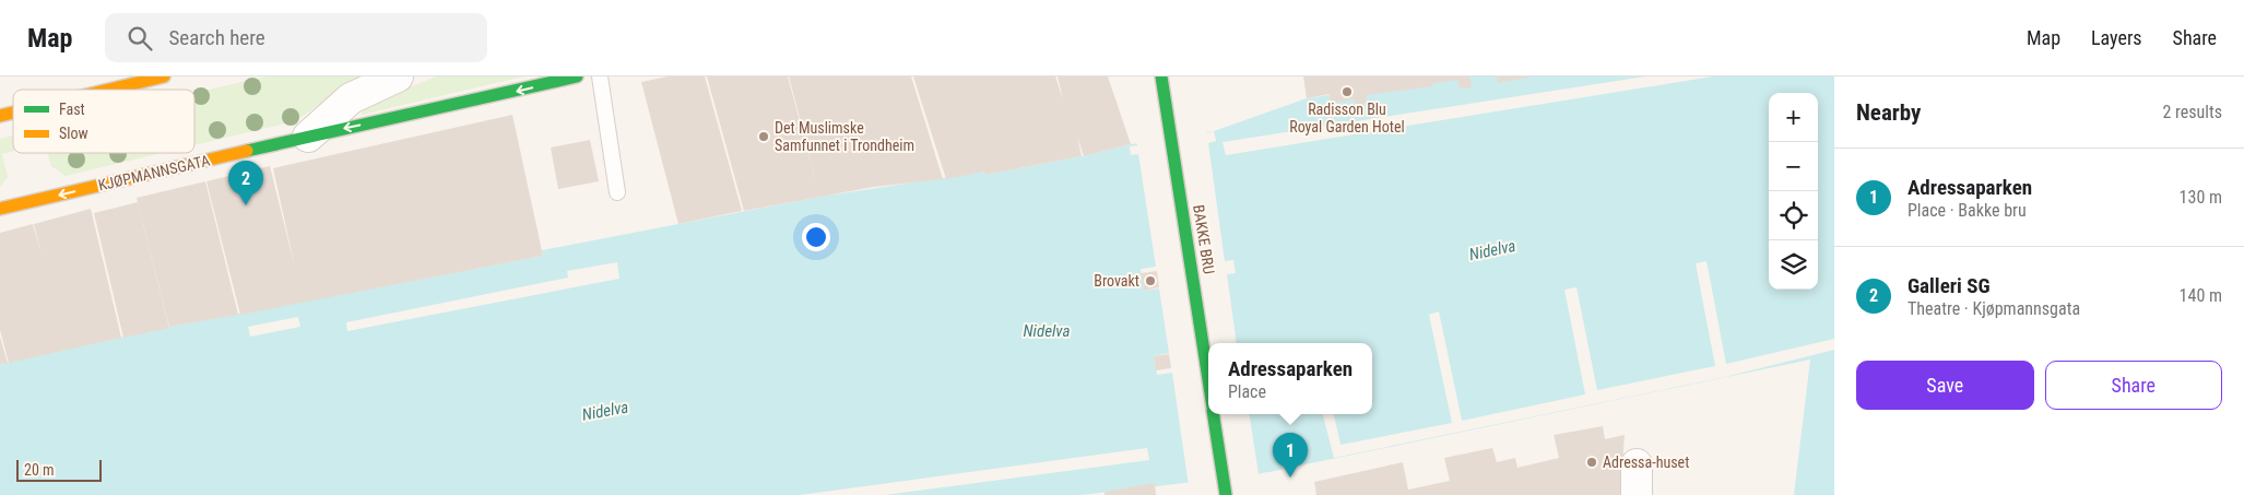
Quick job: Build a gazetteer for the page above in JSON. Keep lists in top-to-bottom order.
{
  "streets": {
    "street": ["KJØPMANNSGATA", "BAKKE BRU"]
  },
  "one_way": ["KJØPMANNSGATA"],
  "water": ["Nidelva"],
  "places": [
    "Radisson Blu Royal Garden Hotel",
    "Det Muslimske Samfunnet i Trondheim",
    "Brovakt",
    "Adressa-huset"
  ],
  "legend": ["Fast", "Slow"],
  "scale_bar": "20 m",
  "page": {
    "header": "Map",
    "search": "Search here",
    "nav": ["Map", "Layers", "Share"],
    "heading": ["Nearby", "2 results"],
    "map_buttons": ["+", "−"],
    "list": [
      {
        "mark": "1",
        "name": "Adressaparken",
        "note": "Place · Bakke bru",
        "value": "130 m"
      },
      {
        "mark": "2",
        "name": "Galleri SG",
        "note": "Theatre · Kjøpmannsgata",
        "value": "140 m"
      }
    ],
    "pins": ["2", "1"],
    "popup": ["Adressaparken", "Place"],
    "buttons": ["Save", "Share"],
    "scale": "20 m"
  }
}
